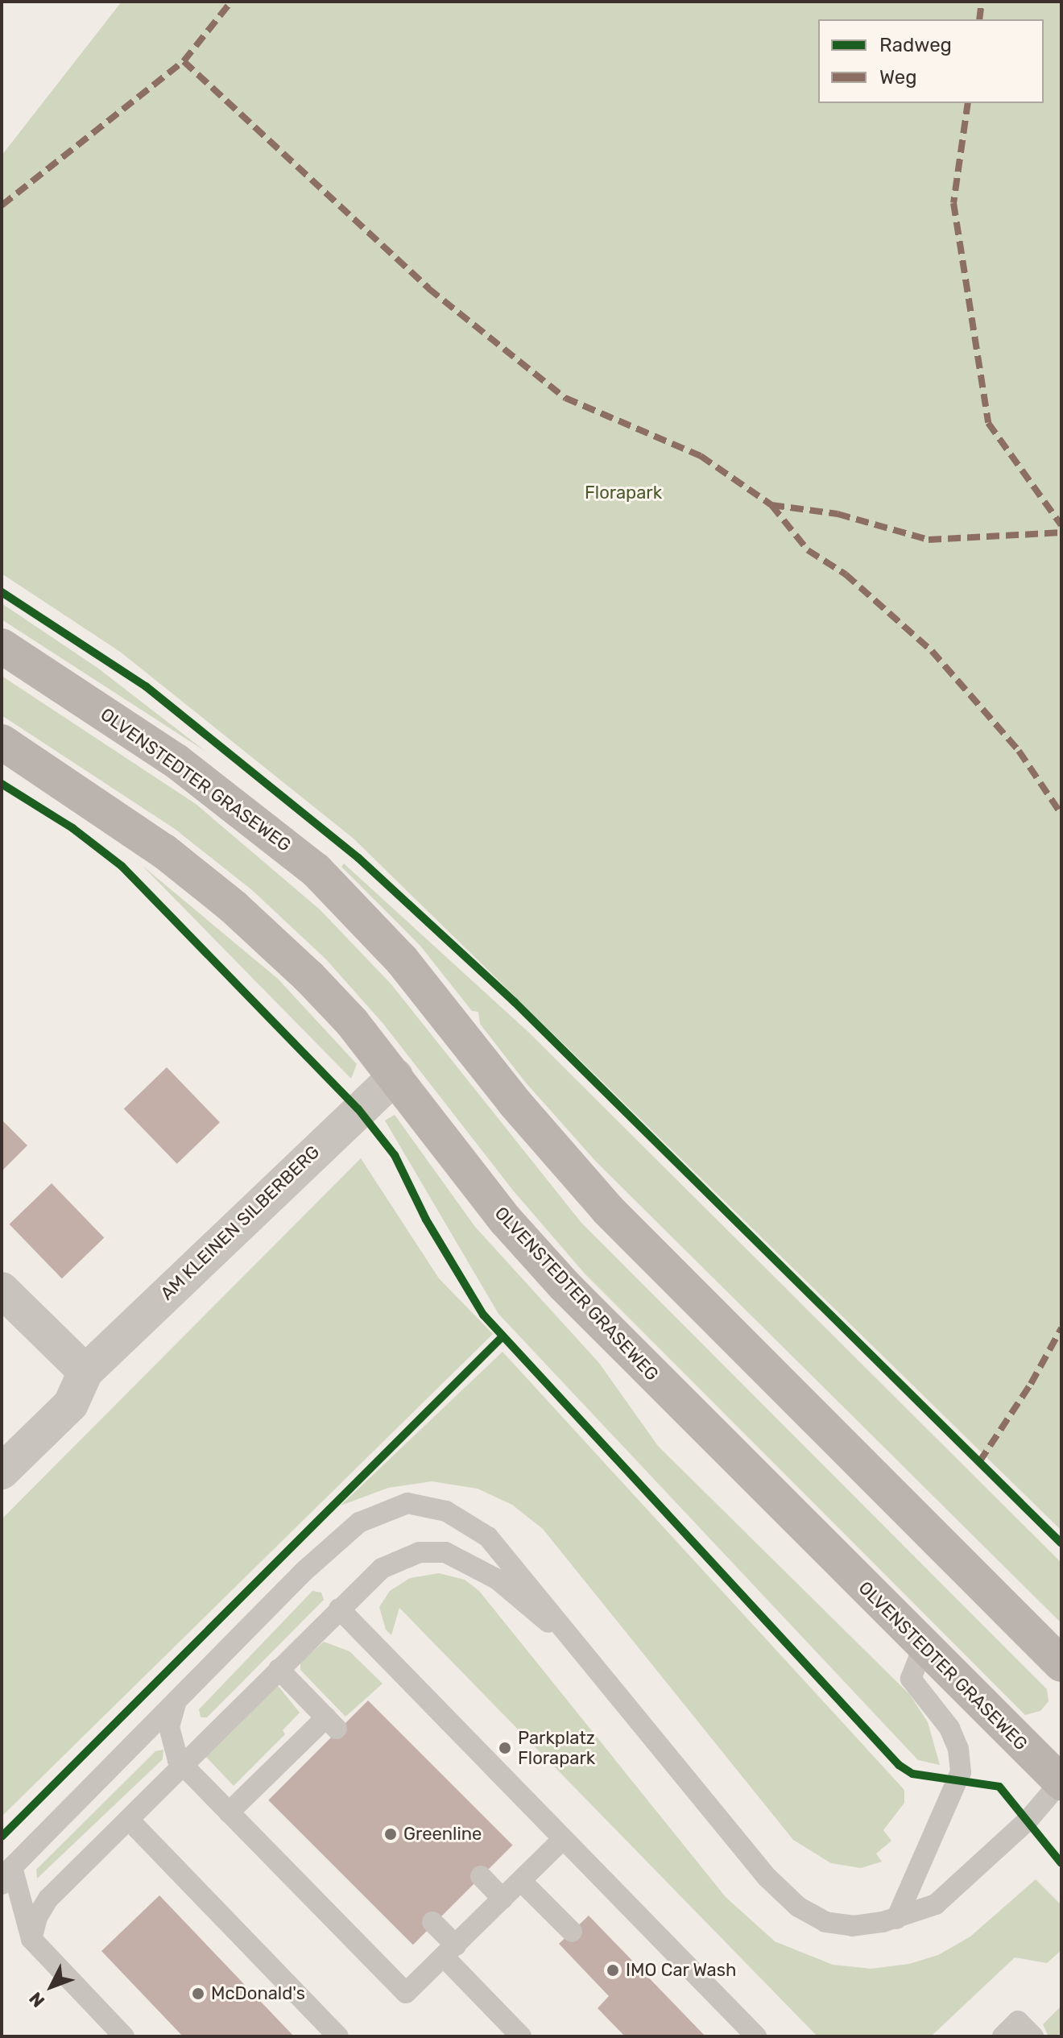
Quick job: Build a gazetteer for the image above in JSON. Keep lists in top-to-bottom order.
{
  "streets": {
    "main road": ["OLVENSTEDTER GRASEWEG"],
    "street": ["AM KLEINEN SILBERBERG"]
  },
  "crossings": [
    ["OLVENSTEDTER GRASEWEG", "AM KLEINEN SILBERBERG"]
  ],
  "parks": ["Florapark"],
  "places": [
    "Parkplatz Florapark",
    "Greenline",
    "IMO Car Wash",
    "McDonald's"
  ],
  "legend": ["Radweg", "Weg"],
  "north": "bottom left"
}
